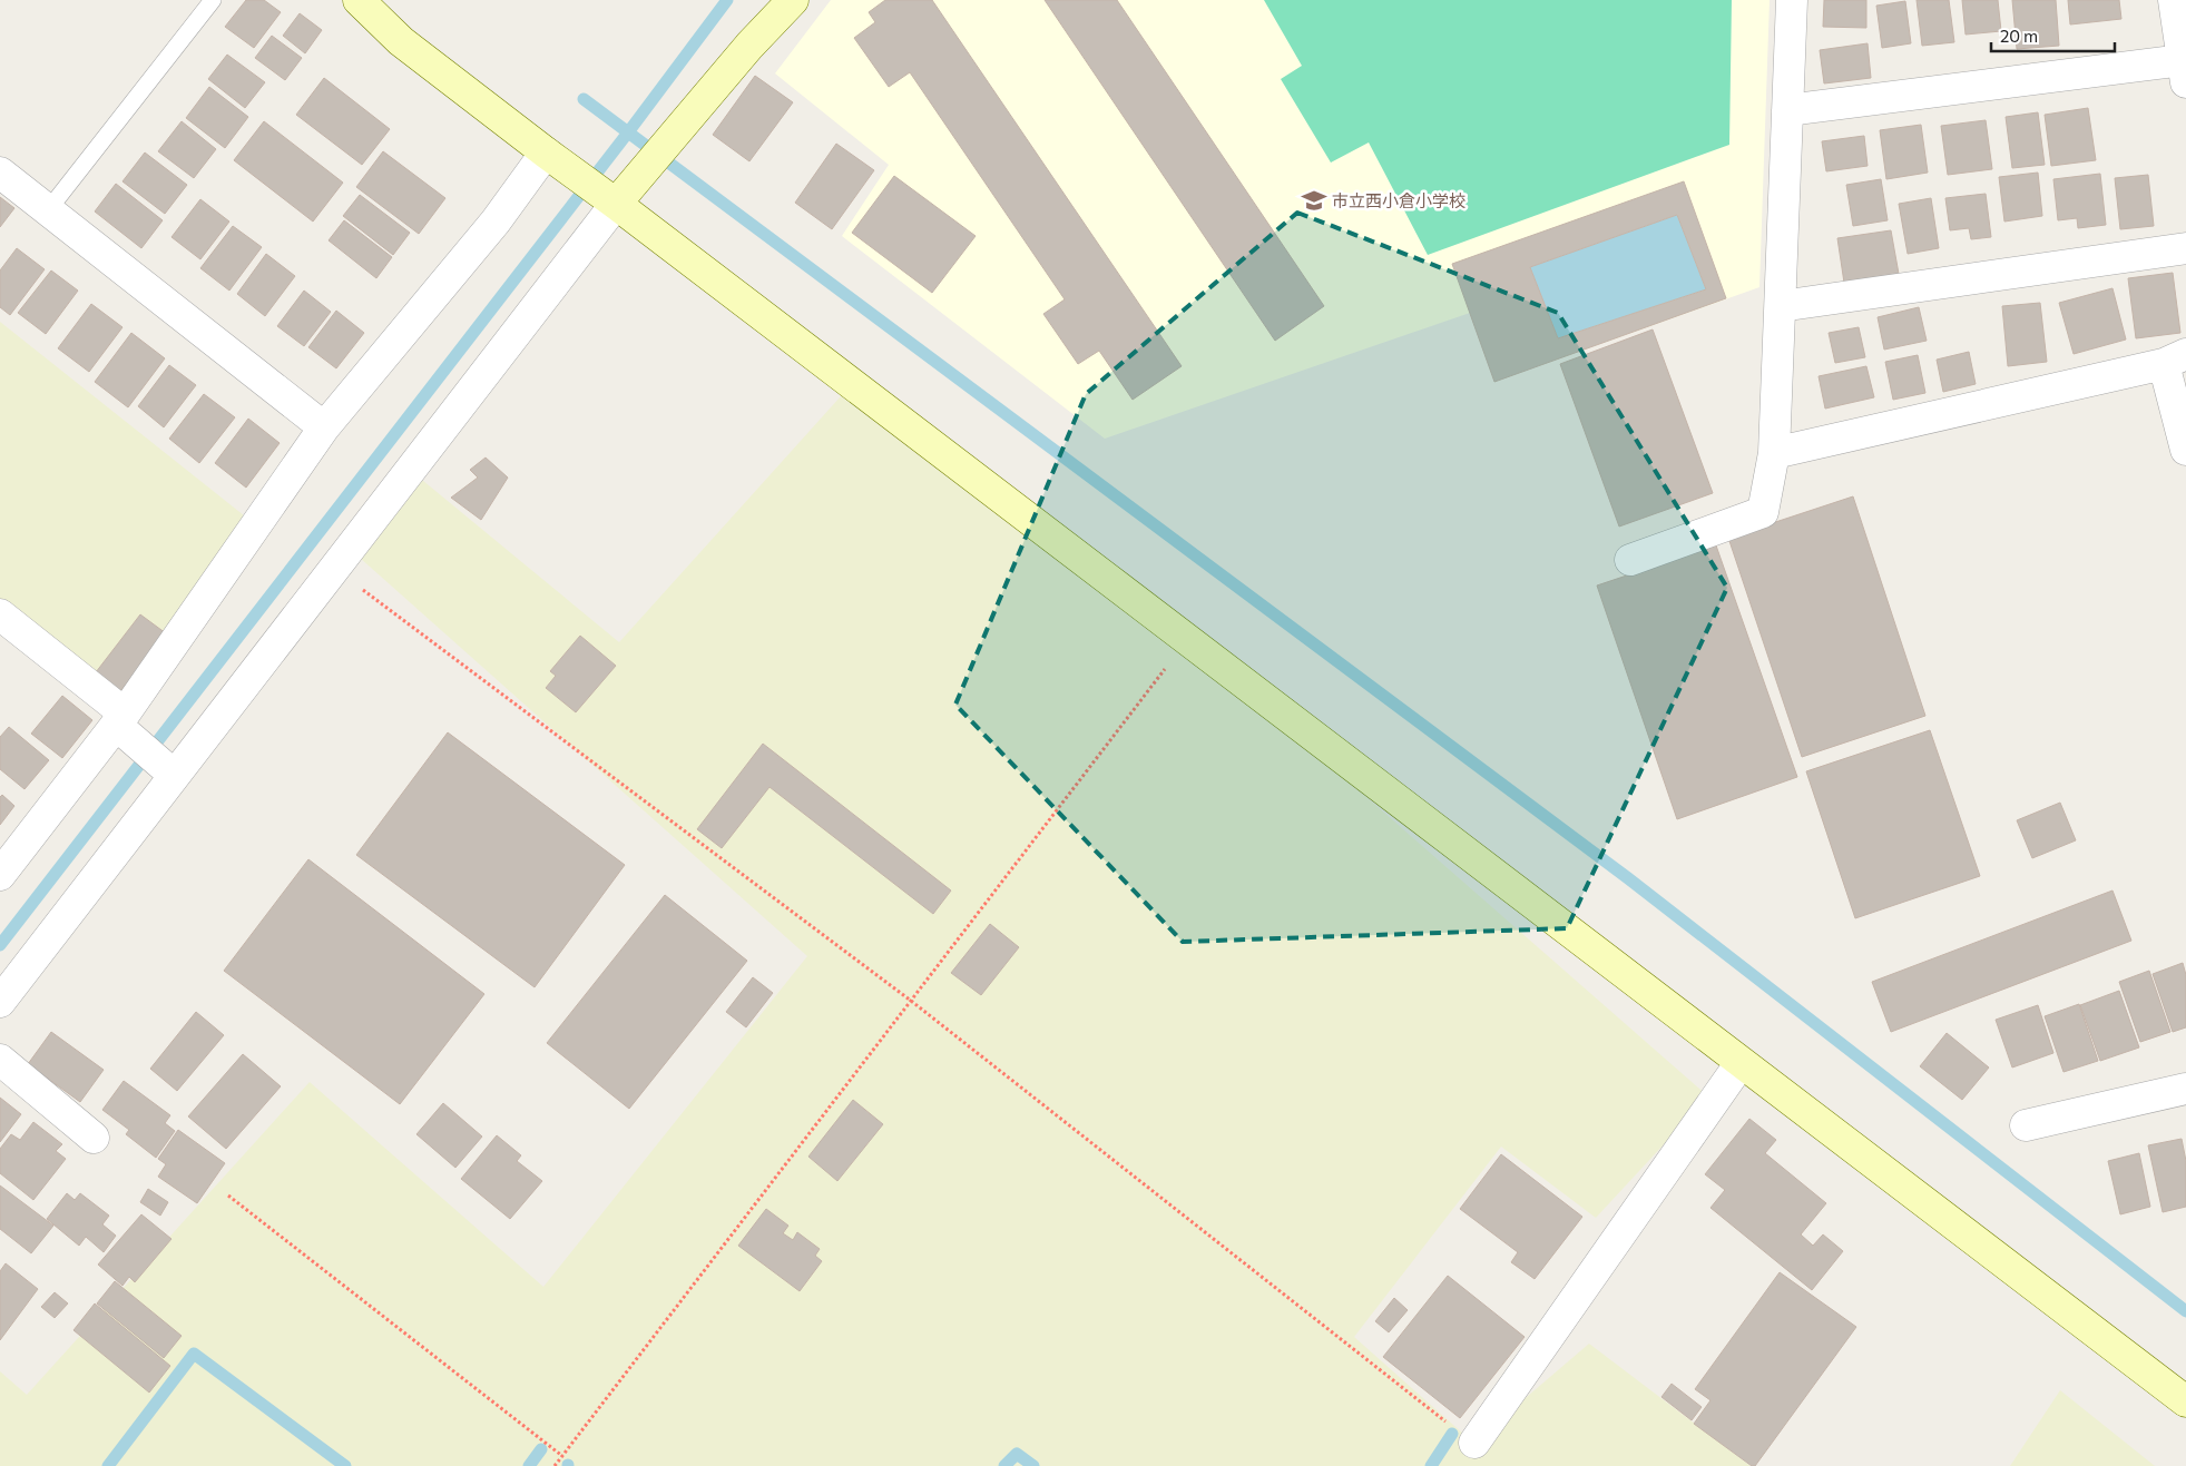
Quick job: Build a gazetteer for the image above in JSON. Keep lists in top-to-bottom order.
{
  "places": {
    "school or university": ["市立西小倉小学校"]
  },
  "scale_bar": "20 m"
}
